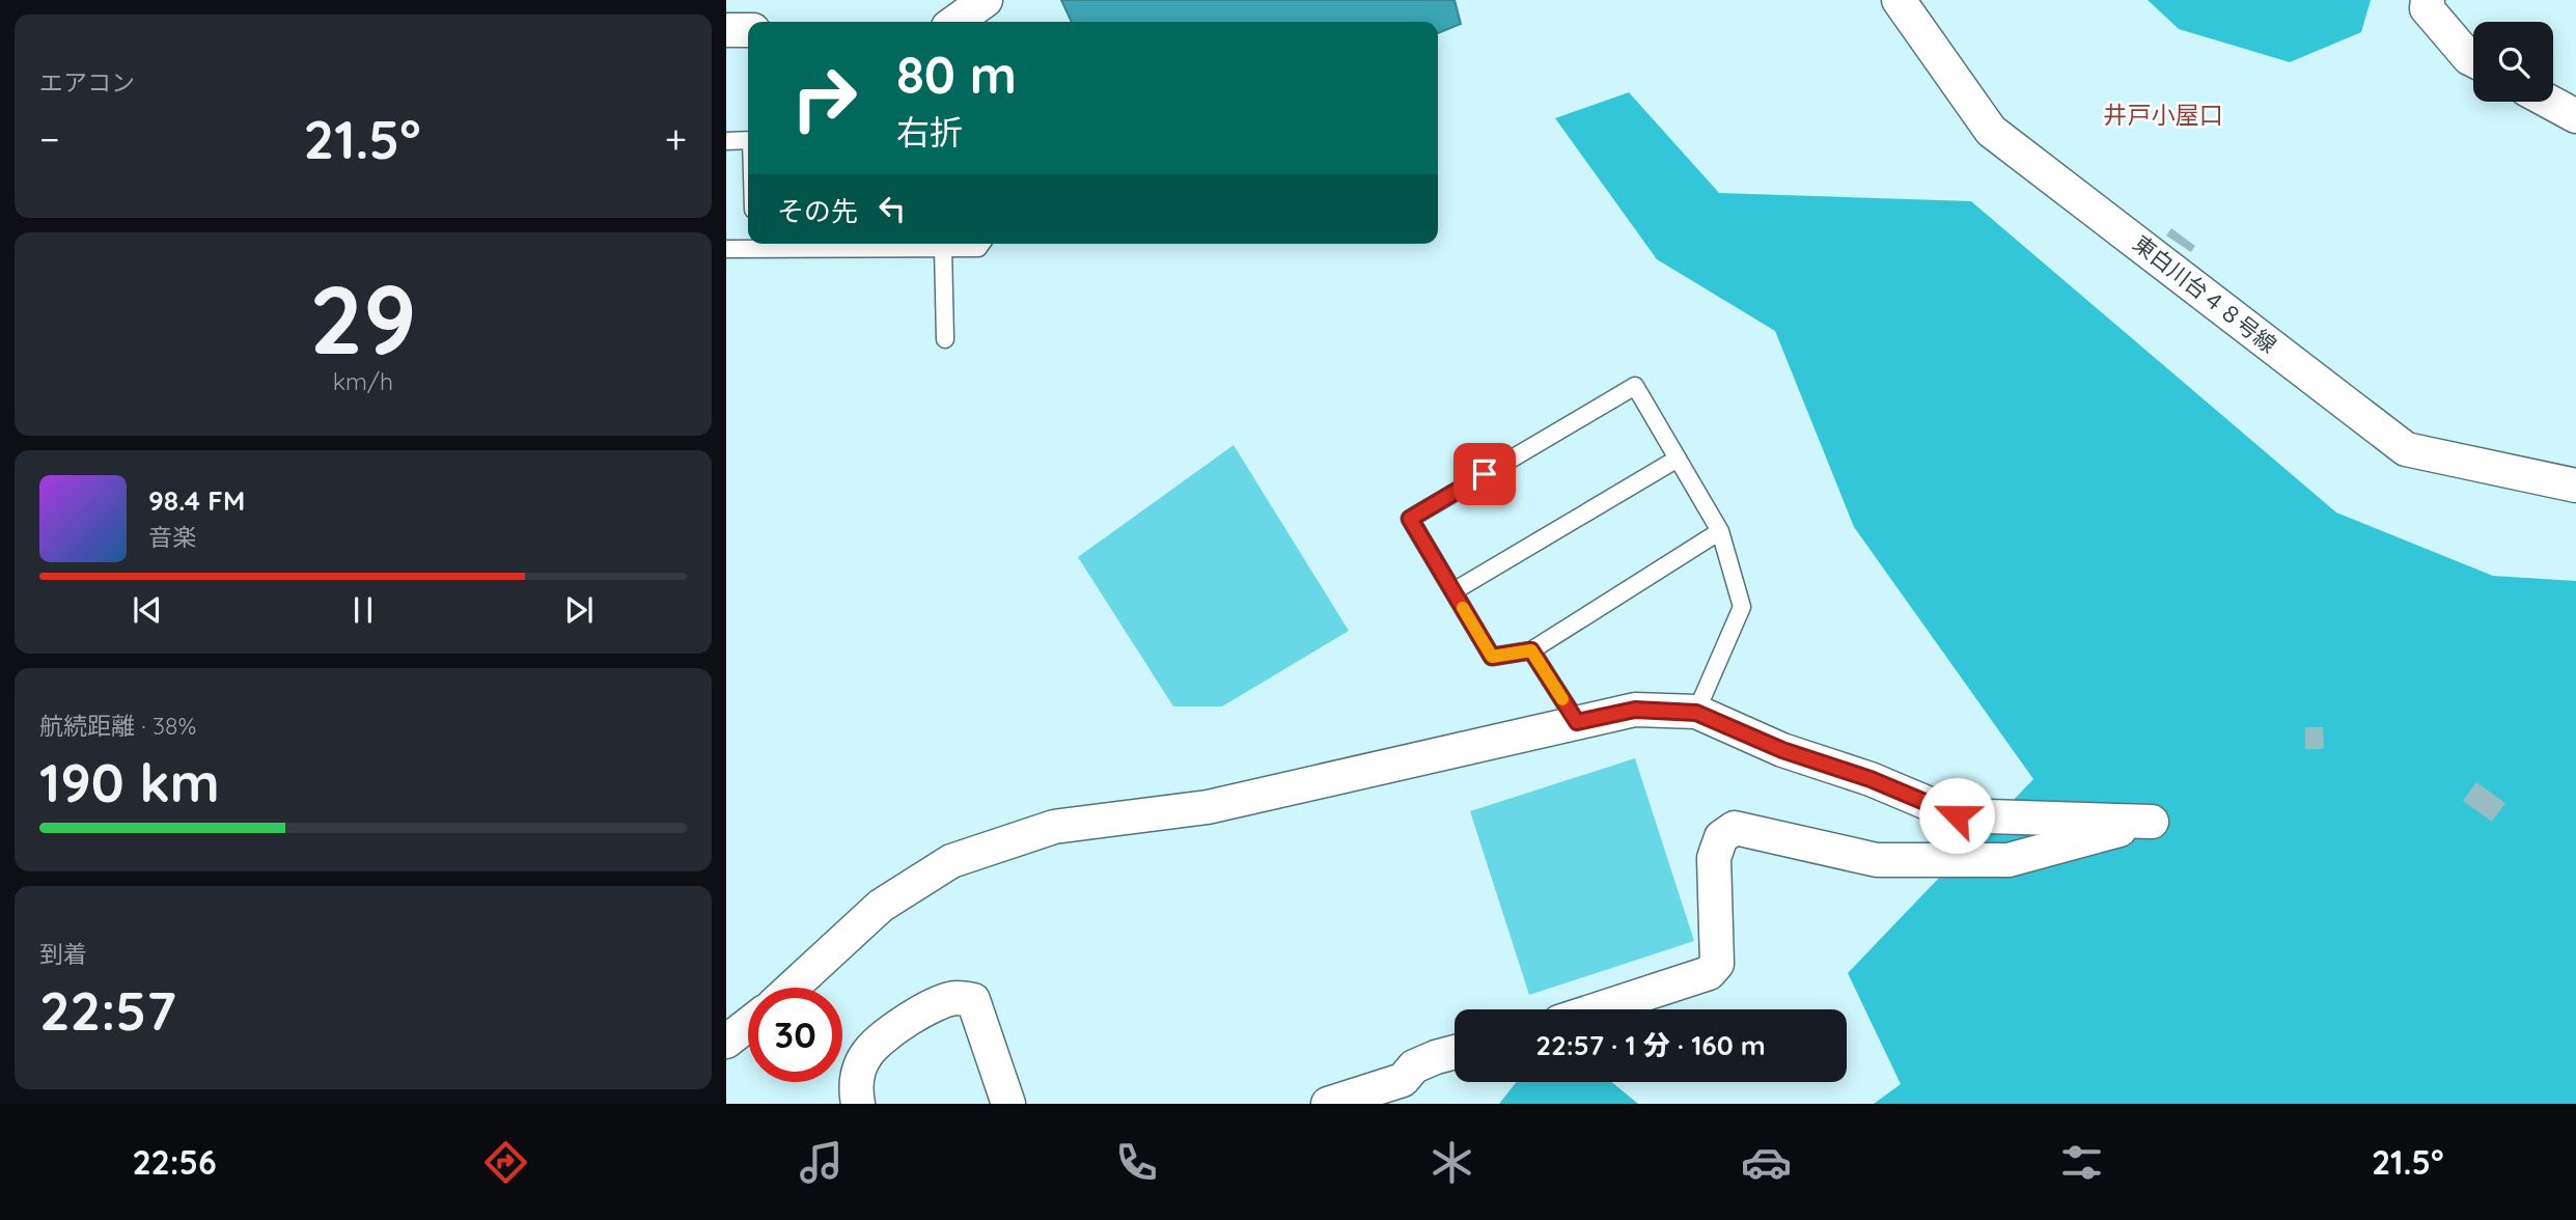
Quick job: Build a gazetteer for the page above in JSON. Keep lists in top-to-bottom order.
{
  "streets": {
    "street": ["東白川台４８号線"]
  },
  "districts": ["井戸小屋口"],
  "page": {
    "tile": [
      "エアコン",
      ["29", "km/h"],
      ["航続距離 · 38%", "190 km"],
      ["到着", "22:57"]
    ],
    "turn": ["80 m", "右折"],
    "heat": ["−", "21.5°", "+"],
    "then": "その先",
    "song": ["98.4 FM", "音楽"],
    "limit": "30",
    "trip": "22:57 · 1 分 · 160 m",
    "tabs": ["22:56", "21.5°"]
  }
}
